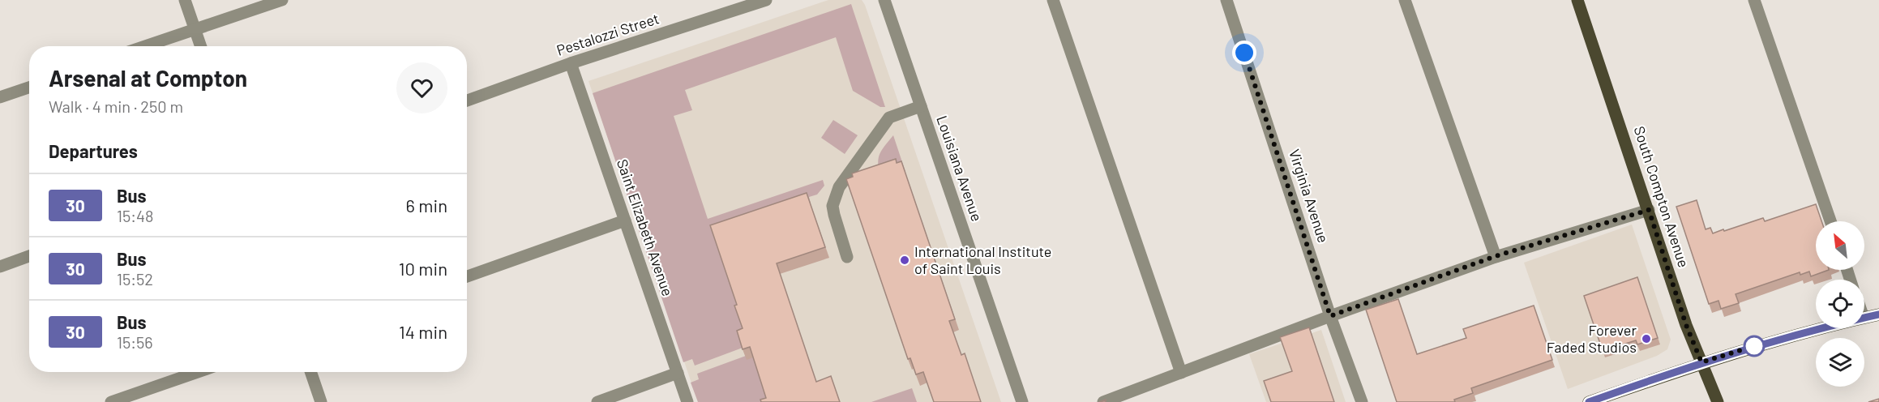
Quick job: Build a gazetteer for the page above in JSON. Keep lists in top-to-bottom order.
{
  "streets": {
    "main road": ["South Compton Avenue"],
    "street": [
      "Pestalozzi Street",
      "Louisiana Avenue",
      "Virginia Avenue",
      "Saint Elizabeth Avenue"
    ]
  },
  "crossings": [
    ["Pestalozzi Street", "Saint Elizabeth Avenue"]
  ],
  "places": ["International Institute of Saint Louis", "Forever Faded Studios"],
  "lines": ["bus line 30"],
  "north": "top left",
  "page": {
    "heading": [
      ["Arsenal at Compton", "Walk · 4 min · 250 m"],
      "Departures"
    ],
    "list": [
      {
        "mark": "30",
        "name": "Bus",
        "note": "15:48",
        "value": "6 min"
      },
      {
        "mark": "30",
        "name": "Bus",
        "note": "15:52",
        "value": "10 min"
      },
      {
        "mark": "30",
        "name": "Bus",
        "note": "15:56",
        "value": "14 min"
      }
    ]
  }
}
